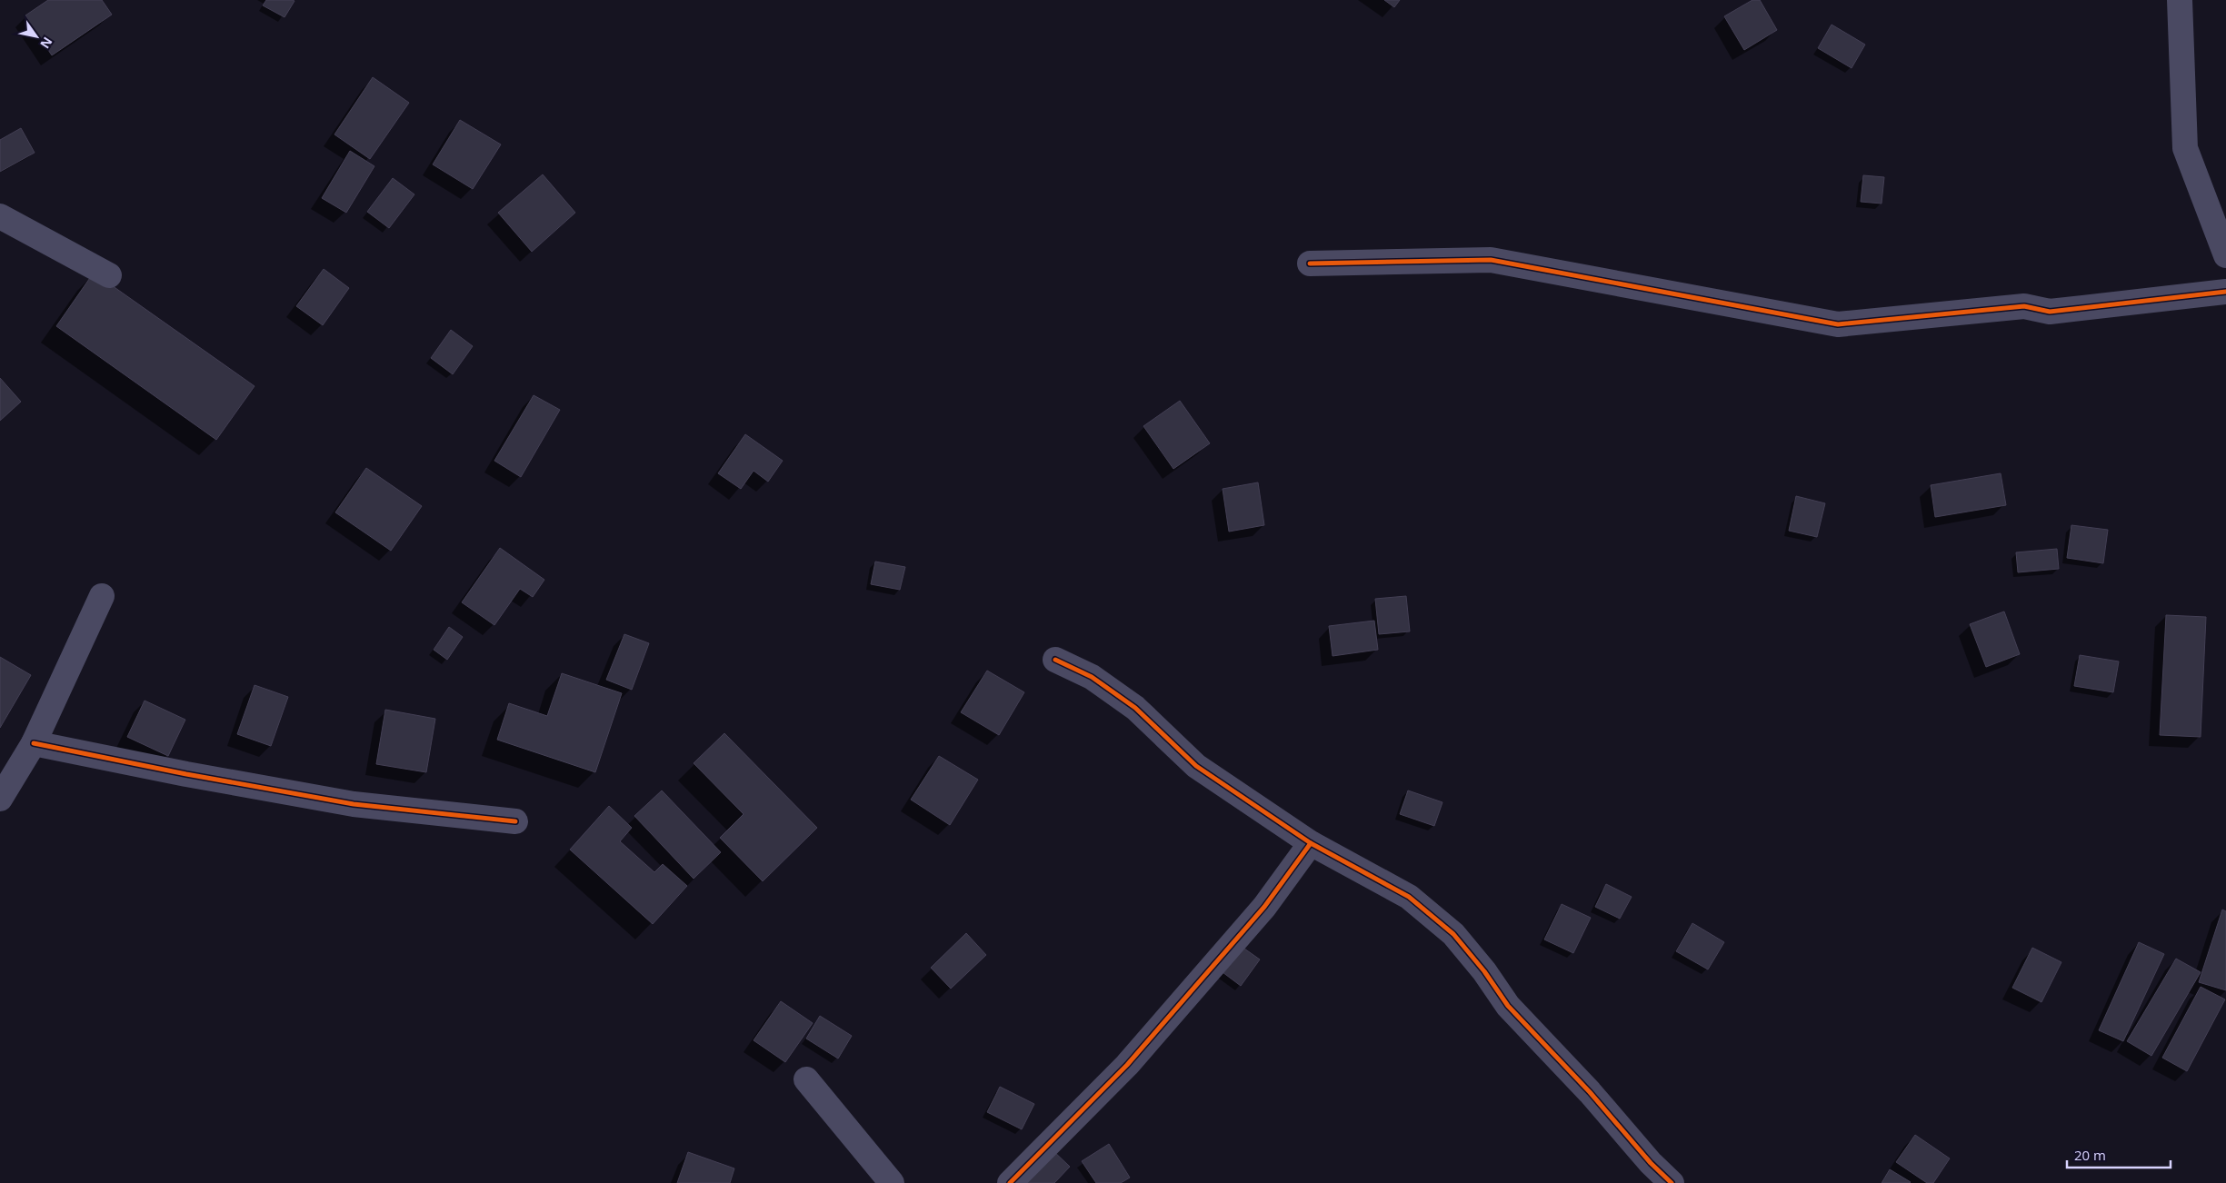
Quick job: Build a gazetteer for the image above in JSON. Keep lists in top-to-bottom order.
{
  "scale_bar": "20 m",
  "north": "bottom right"
}
